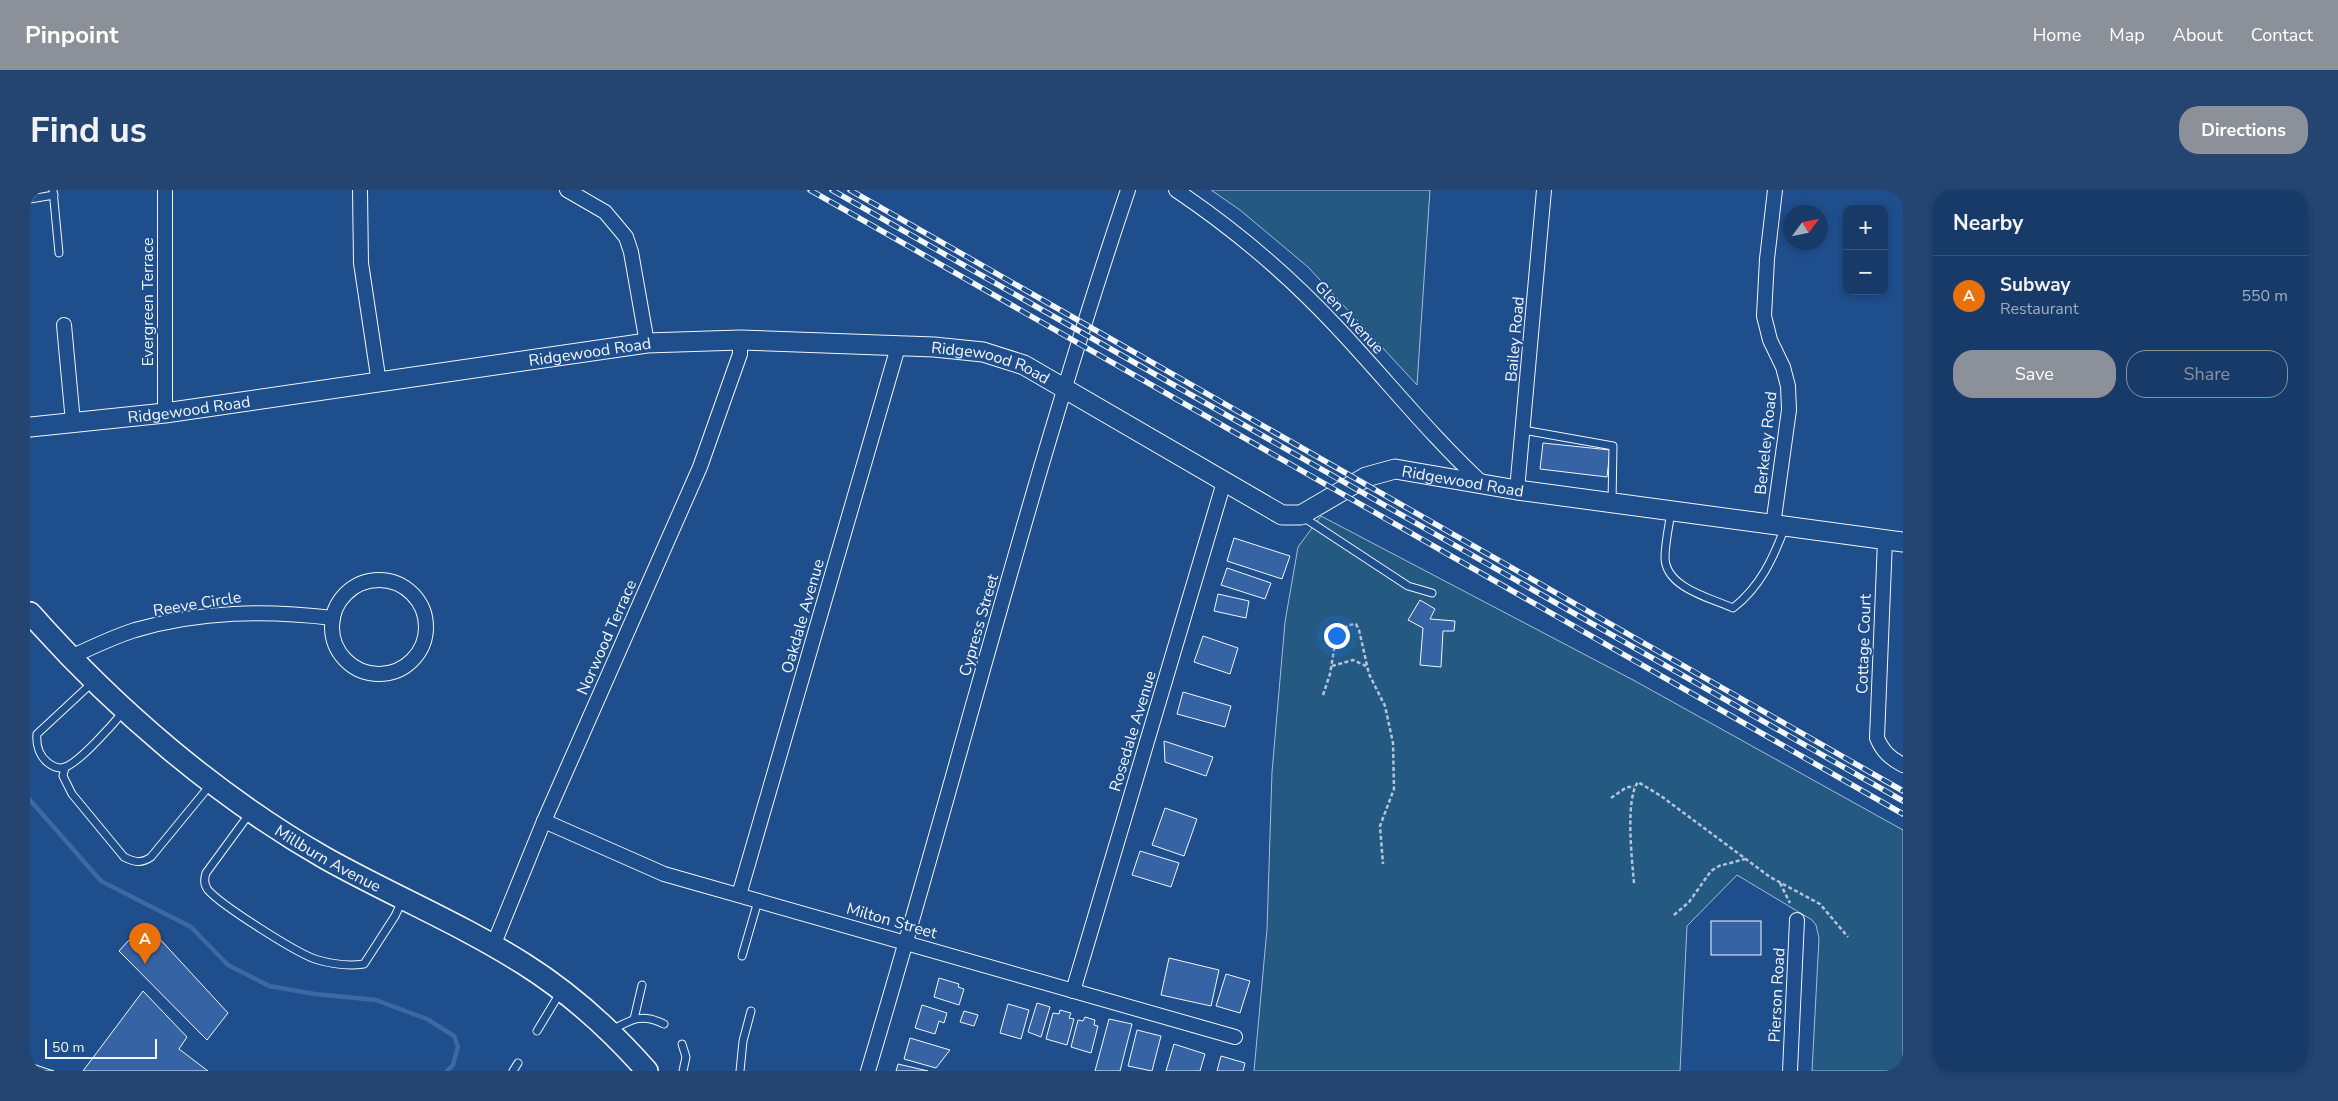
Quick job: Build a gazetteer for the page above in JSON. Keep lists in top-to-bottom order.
{
  "streets": {
    "main road": ["Millburn Avenue"],
    "street": [
      "Evergreen Terrace",
      "Glen Avenue",
      "Bailey Road",
      "Ridgewood Road",
      "Berkeley Road",
      "Reeve Circle",
      "Oakdale Avenue",
      "Cypress Street",
      "Norwood Terrace",
      "Cottage Court",
      "Rosedale Avenue",
      "Milton Street",
      "Pierson Road"
    ]
  },
  "crossings": [
    ["Evergreen Terrace", "Ridgewood Road"],
    ["Glen Avenue", "Ridgewood Road"],
    ["Bailey Road", "Ridgewood Road"],
    ["Ridgewood Road", "Berkeley Road"],
    ["Ridgewood Road", "Oakdale Avenue"],
    ["Ridgewood Road", "Cypress Street"],
    ["Ridgewood Road", "Norwood Terrace"],
    ["Ridgewood Road", "Cottage Court"],
    ["Ridgewood Road", "Rosedale Avenue"],
    ["Reeve Circle", "Millburn Avenue"],
    ["Oakdale Avenue", "Milton Street"],
    ["Cypress Street", "Milton Street"],
    ["Norwood Terrace", "Millburn Avenue"],
    ["Norwood Terrace", "Milton Street"],
    ["Rosedale Avenue", "Milton Street"]
  ],
  "scale_bar": "50 m",
  "north": "top right",
  "page": {
    "header": "Pinpoint",
    "nav": [
      "Home",
      "Map",
      "About",
      "Contact"
    ],
    "buttons": [
      "Directions",
      ["Save", "Share"]
    ],
    "title": "Find us",
    "heading": "Nearby",
    "map_buttons": ["+", "−"],
    "list": [
      {
        "mark": "A",
        "name": "Subway",
        "note": "Restaurant",
        "value": "550 m"
      }
    ],
    "pins": "A",
    "scale": "50 m"
  }
}
